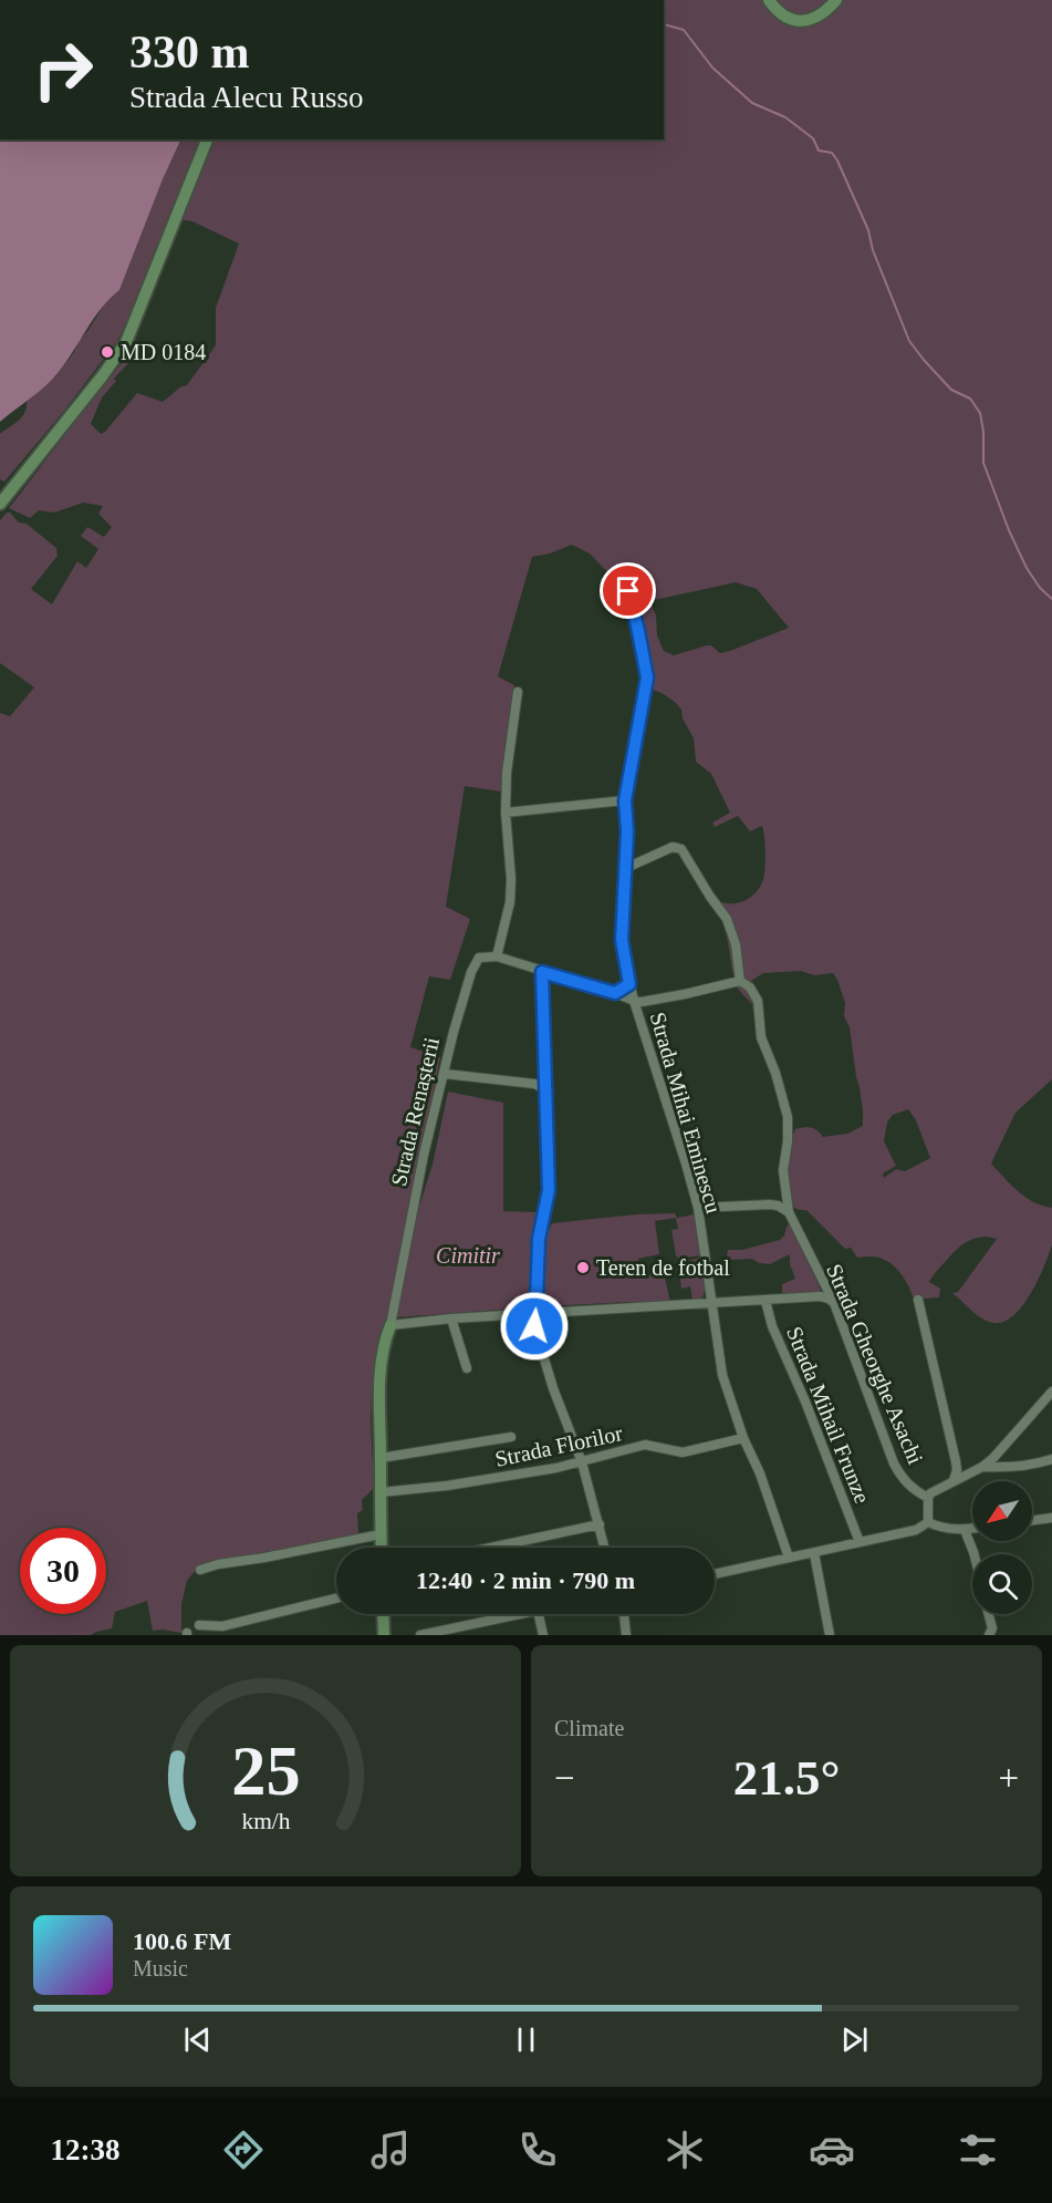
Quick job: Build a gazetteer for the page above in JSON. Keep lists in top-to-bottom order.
{
  "streets": {
    "main road": ["Strada Renașterii"],
    "street": [
      "Strada Mihai Eminescu",
      "Strada Gheorghe Asachi",
      "Strada Mihail Frunze",
      "Strada Florilor"
    ]
  },
  "crossings": [
    ["Strada Renașterii", "Strada Florilor"],
    ["Strada Mihai Eminescu", "Strada Gheorghe Asachi"],
    ["Strada Mihai Eminescu", "Strada Florilor"]
  ],
  "parks": ["Cimitir"],
  "places": ["MD 0184", "Teren de fotbal"],
  "north": "bottom left",
  "page": {
    "turn": ["330 m", "Strada Alecu Russo"],
    "limit": "30",
    "trip": "12:40 · 2 min · 790 m",
    "tile": "Climate",
    "heat": ["−", "21.5°", "+"],
    "song": ["100.6 FM", "Music"],
    "tabs": "12:38",
    "gauge": ["25", "km/h"]
  }
}
